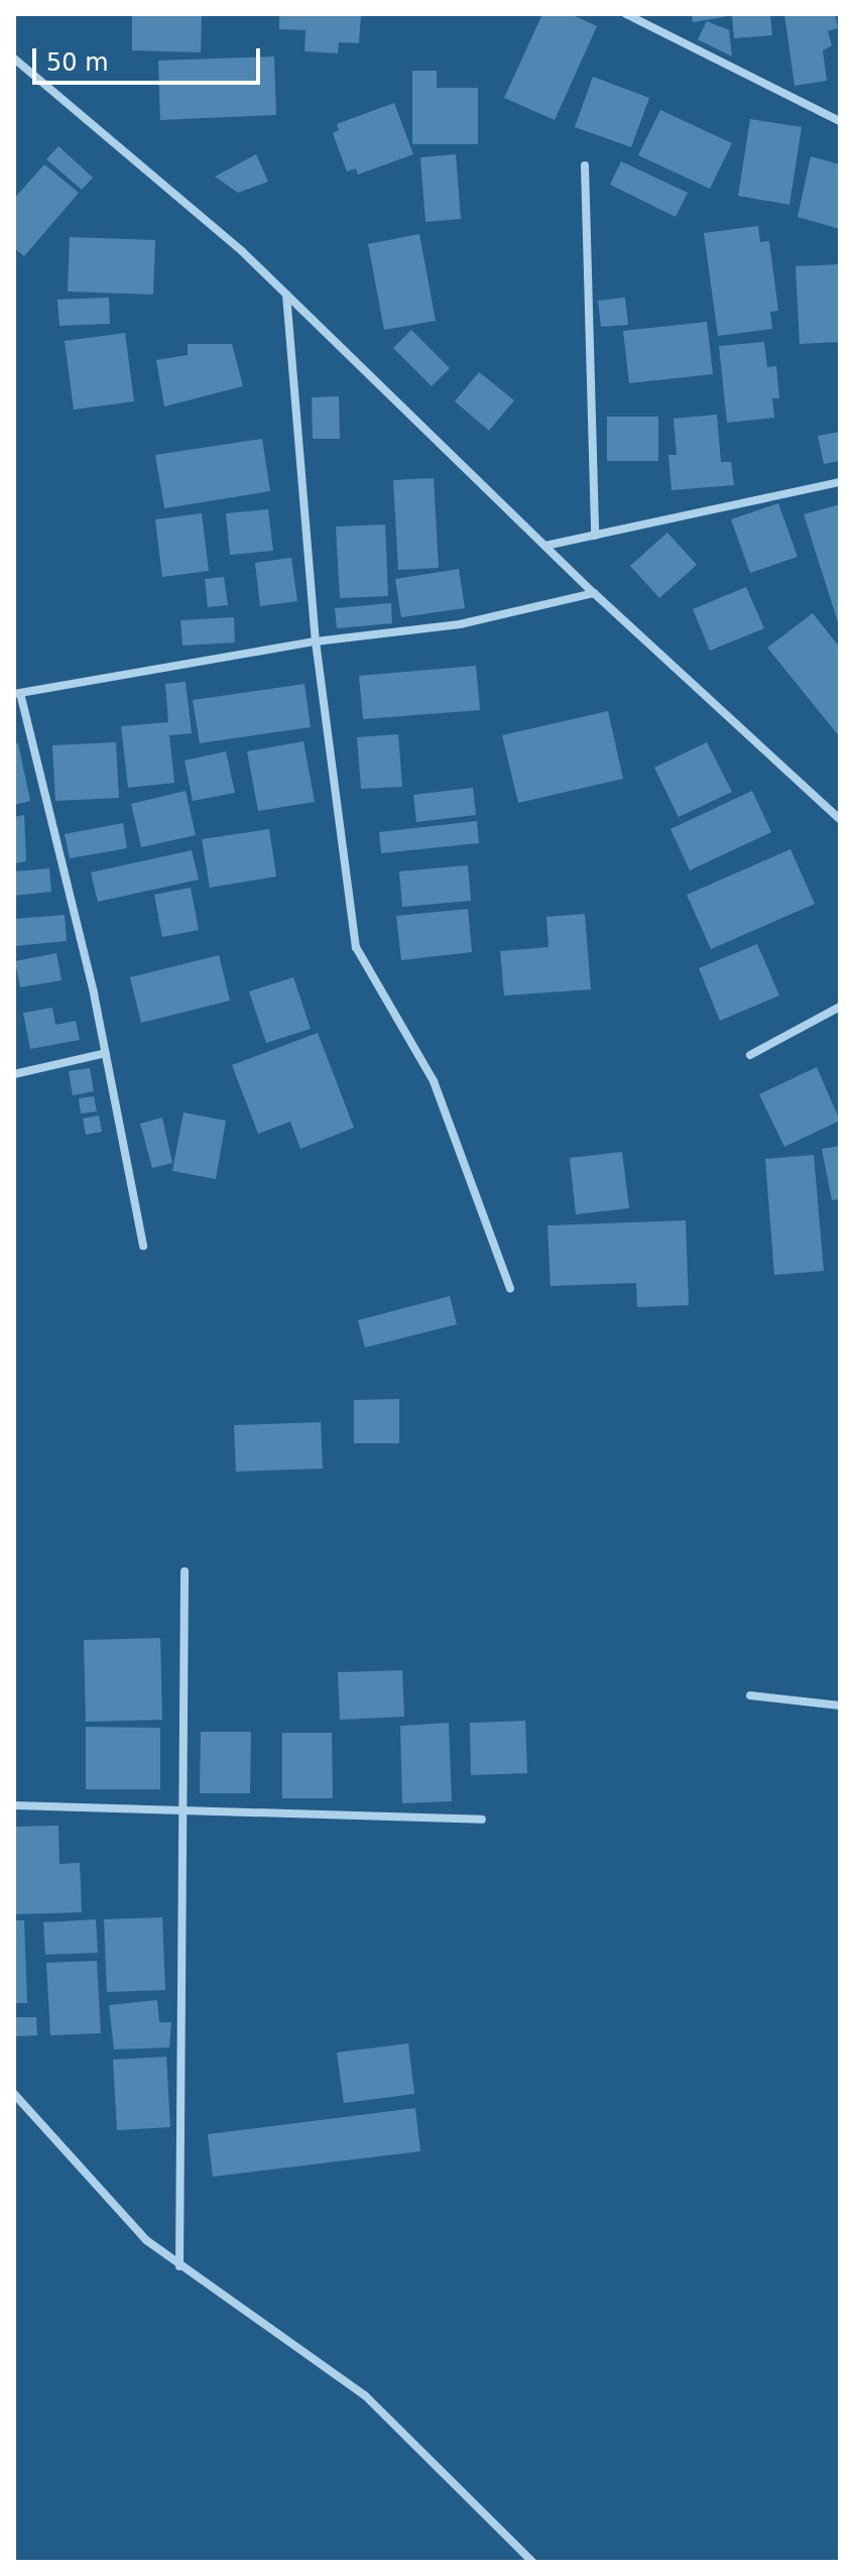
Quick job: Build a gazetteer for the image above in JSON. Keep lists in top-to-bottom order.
{
  "scale_bar": "50 m"
}
